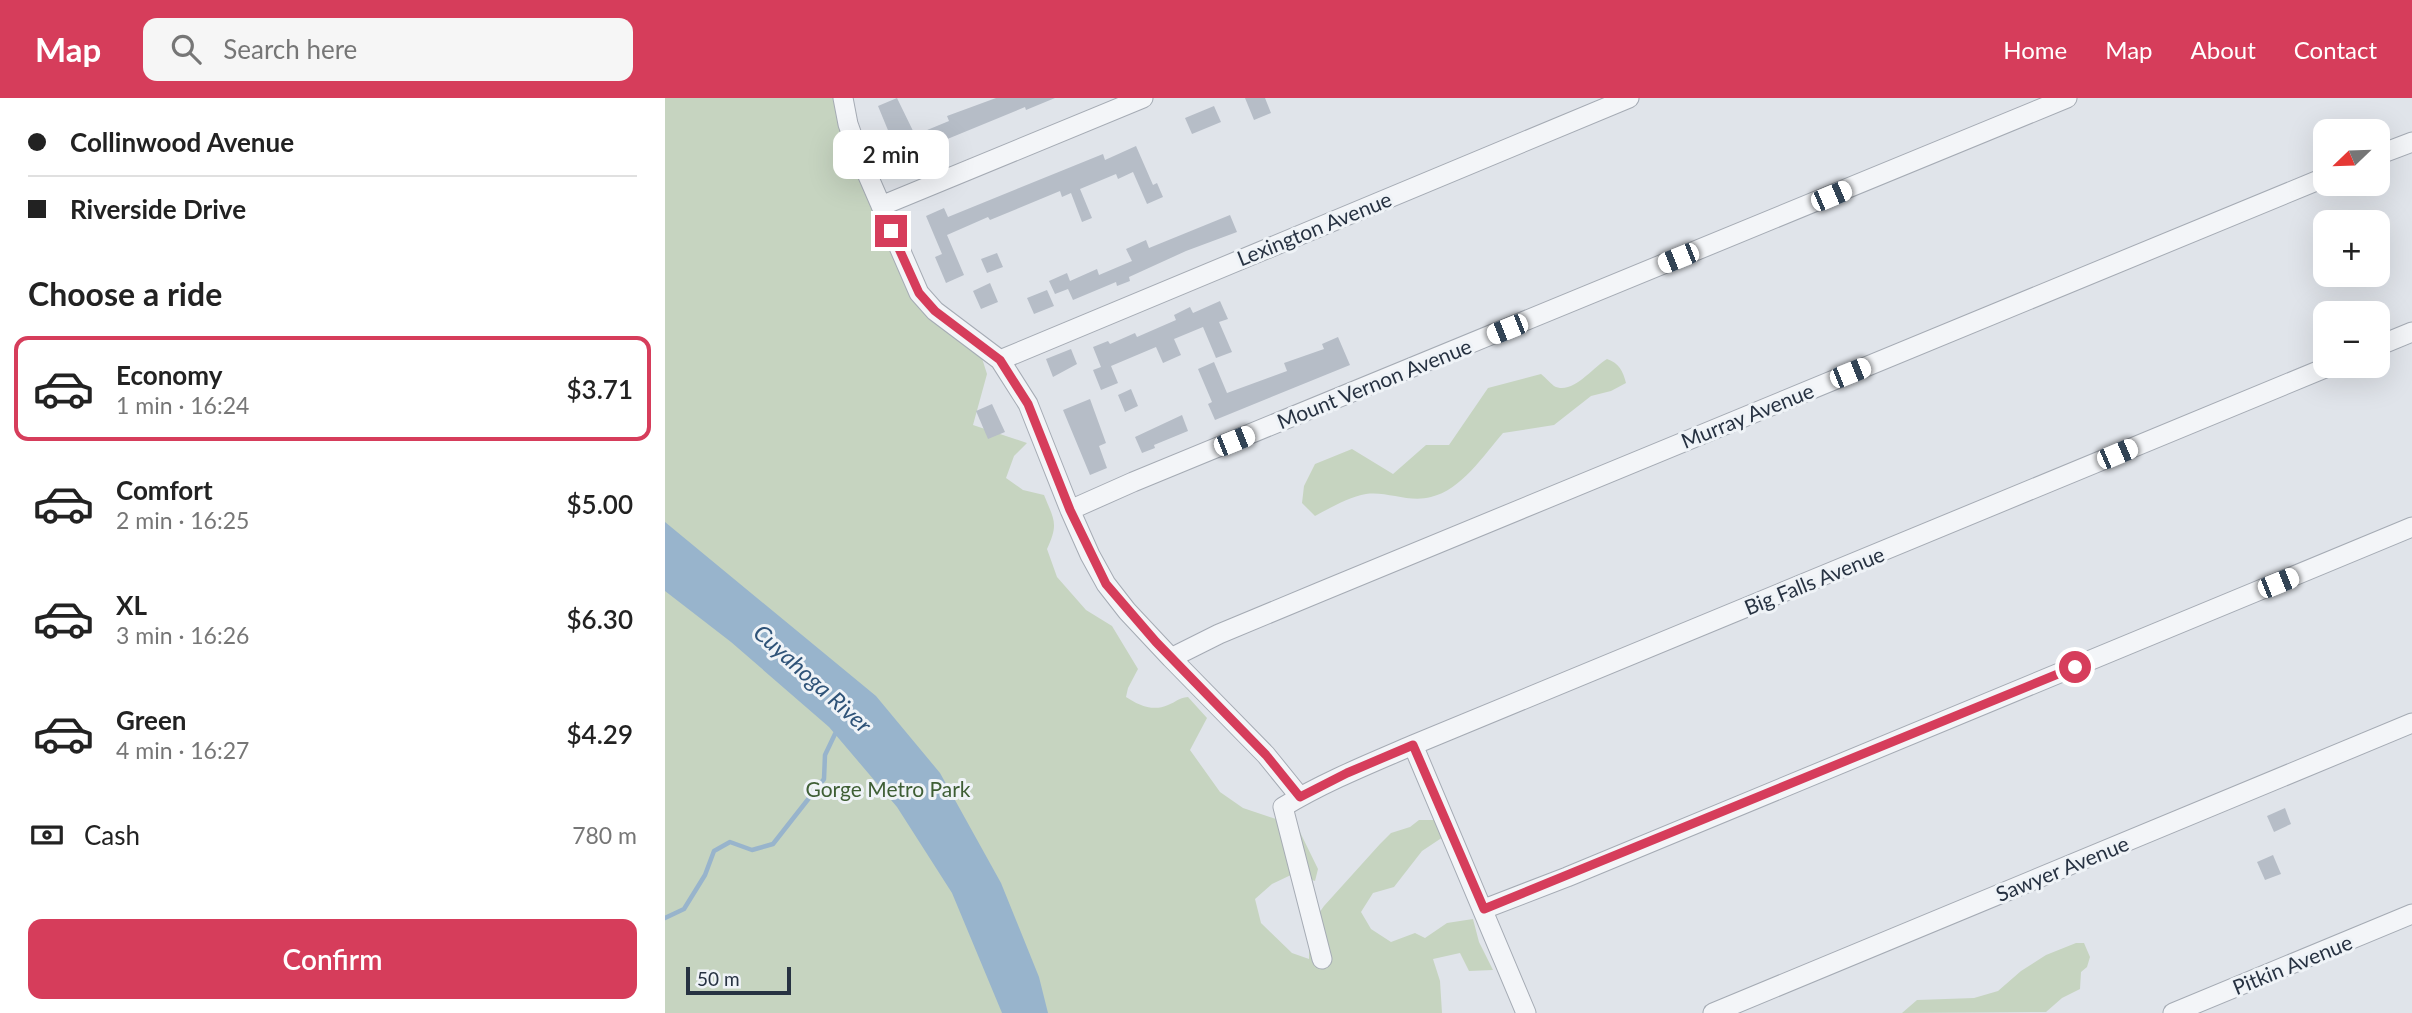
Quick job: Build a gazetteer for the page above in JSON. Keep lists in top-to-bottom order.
{
  "streets": {
    "street": [
      "Lexington Avenue",
      "Mount Vernon Avenue",
      "Murray Avenue",
      "Big Falls Avenue",
      "Sawyer Avenue",
      "Pitkin Avenue"
    ]
  },
  "water": ["Cuyahoga River"],
  "parks": ["Gorge Metro Park"],
  "scale_bar": "50 m",
  "north": "bottom left",
  "page": {
    "header": "Map",
    "search": "Search here",
    "nav": [
      "Home",
      "Map",
      "About",
      "Contact"
    ],
    "banner": ["Collinwood Avenue", "Riverside Drive"],
    "map_buttons": ["+", "−"],
    "bubble": "2 min",
    "heading": "Choose a ride",
    "list": [
      {
        "name": "Economy",
        "note": "1 min · 16:24",
        "value": "$3.71"
      },
      {
        "name": "Comfort",
        "note": "2 min · 16:25",
        "value": "$5.00"
      },
      {
        "name": "XL",
        "note": "3 min · 16:26",
        "value": "$6.30"
      },
      {
        "name": "Green",
        "note": "4 min · 16:27",
        "value": "$4.29"
      }
    ],
    "pay": ["Cash", "780 m"],
    "buttons": "Confirm",
    "scale": "50 m"
  }
}
